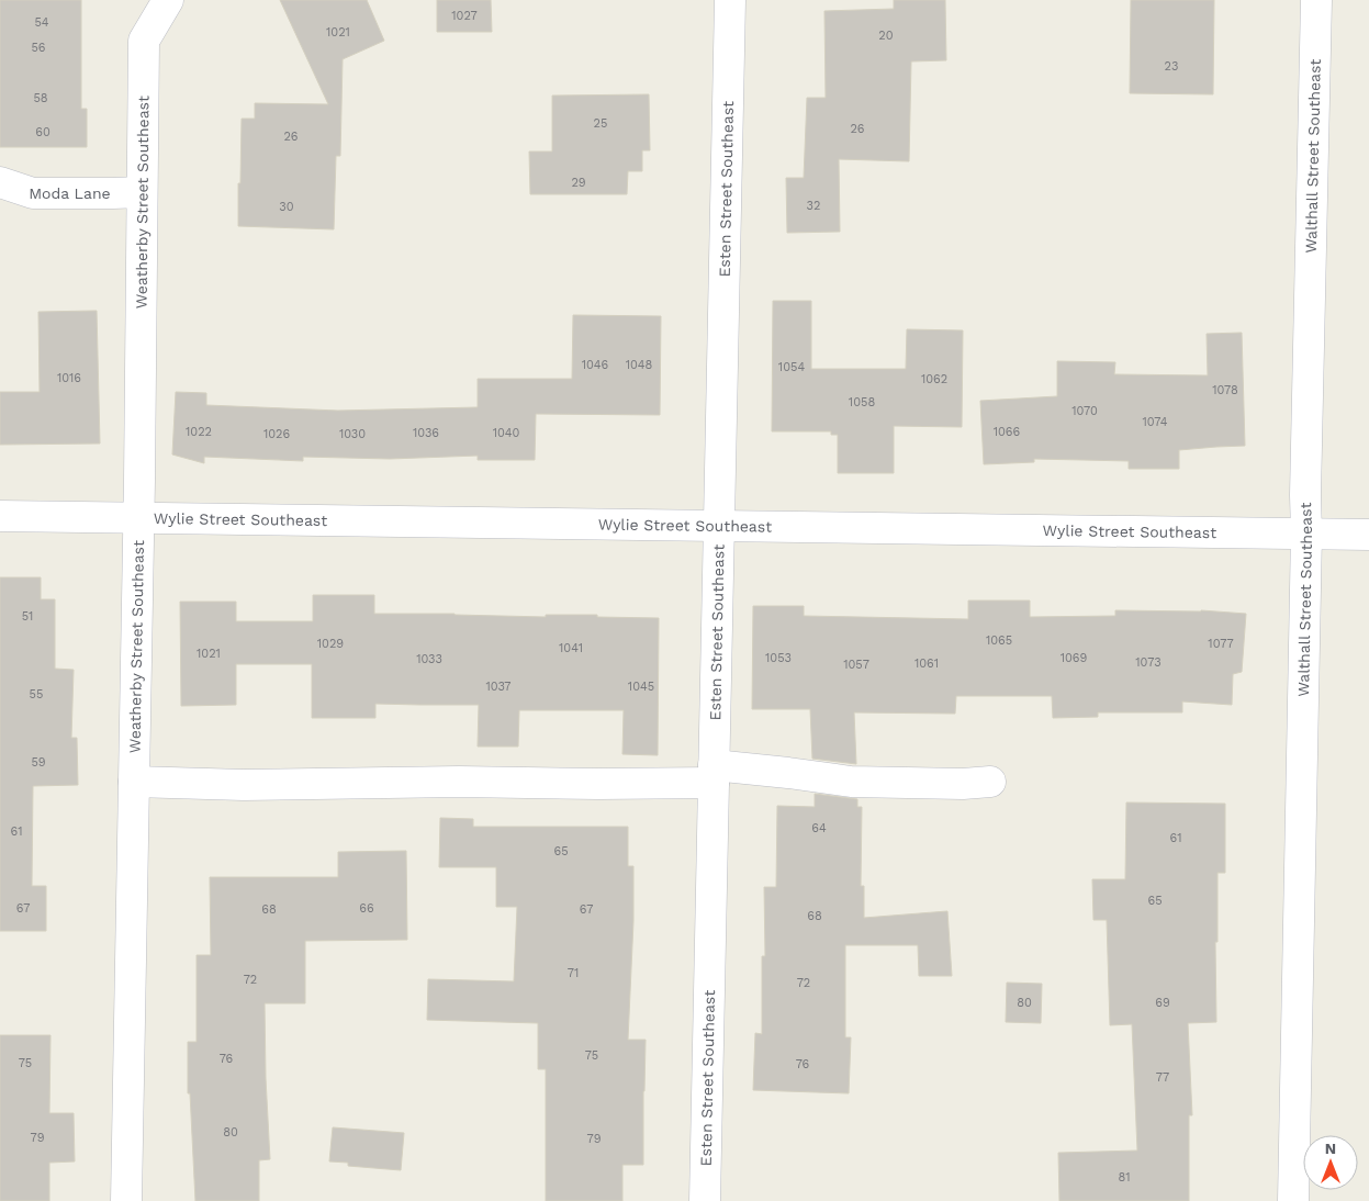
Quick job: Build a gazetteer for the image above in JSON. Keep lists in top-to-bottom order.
{
  "streets": {
    "street": [
      "Walthall Street Southeast",
      "Esten Street Southeast",
      "Moda Lane",
      "Weatherby Street Southeast",
      "Wylie Street Southeast"
    ]
  },
  "crossings": [
    ["Walthall Street Southeast", "Wylie Street Southeast"],
    ["Esten Street Southeast", "Wylie Street Southeast"],
    ["Moda Lane", "Weatherby Street Southeast"],
    ["Weatherby Street Southeast", "Wylie Street Southeast"]
  ],
  "house_numbers": [
    "1027",
    "54",
    "1021",
    "20",
    "56",
    "23",
    "58",
    "25",
    "26",
    "60",
    "26",
    "29",
    "32",
    "30",
    "1046",
    "1048",
    "1054",
    "1016",
    "1062",
    "1078",
    "1058",
    "1070",
    "1074",
    "1022",
    "1066",
    "1036",
    "1040",
    "1026",
    "1030",
    "51",
    "1065",
    "1029",
    "1077",
    "1041",
    "1021",
    "1053",
    "1069",
    "1033",
    "1073",
    "1061",
    "1057",
    "1037",
    "1045",
    "55",
    "59",
    "64",
    "61",
    "61",
    "65",
    "65",
    "67",
    "66",
    "68",
    "67",
    "68",
    "71",
    "72",
    "72",
    "80",
    "69",
    "75",
    "76",
    "75",
    "76",
    "77",
    "80",
    "79",
    "79",
    "81"
  ],
  "north": "top"
}
